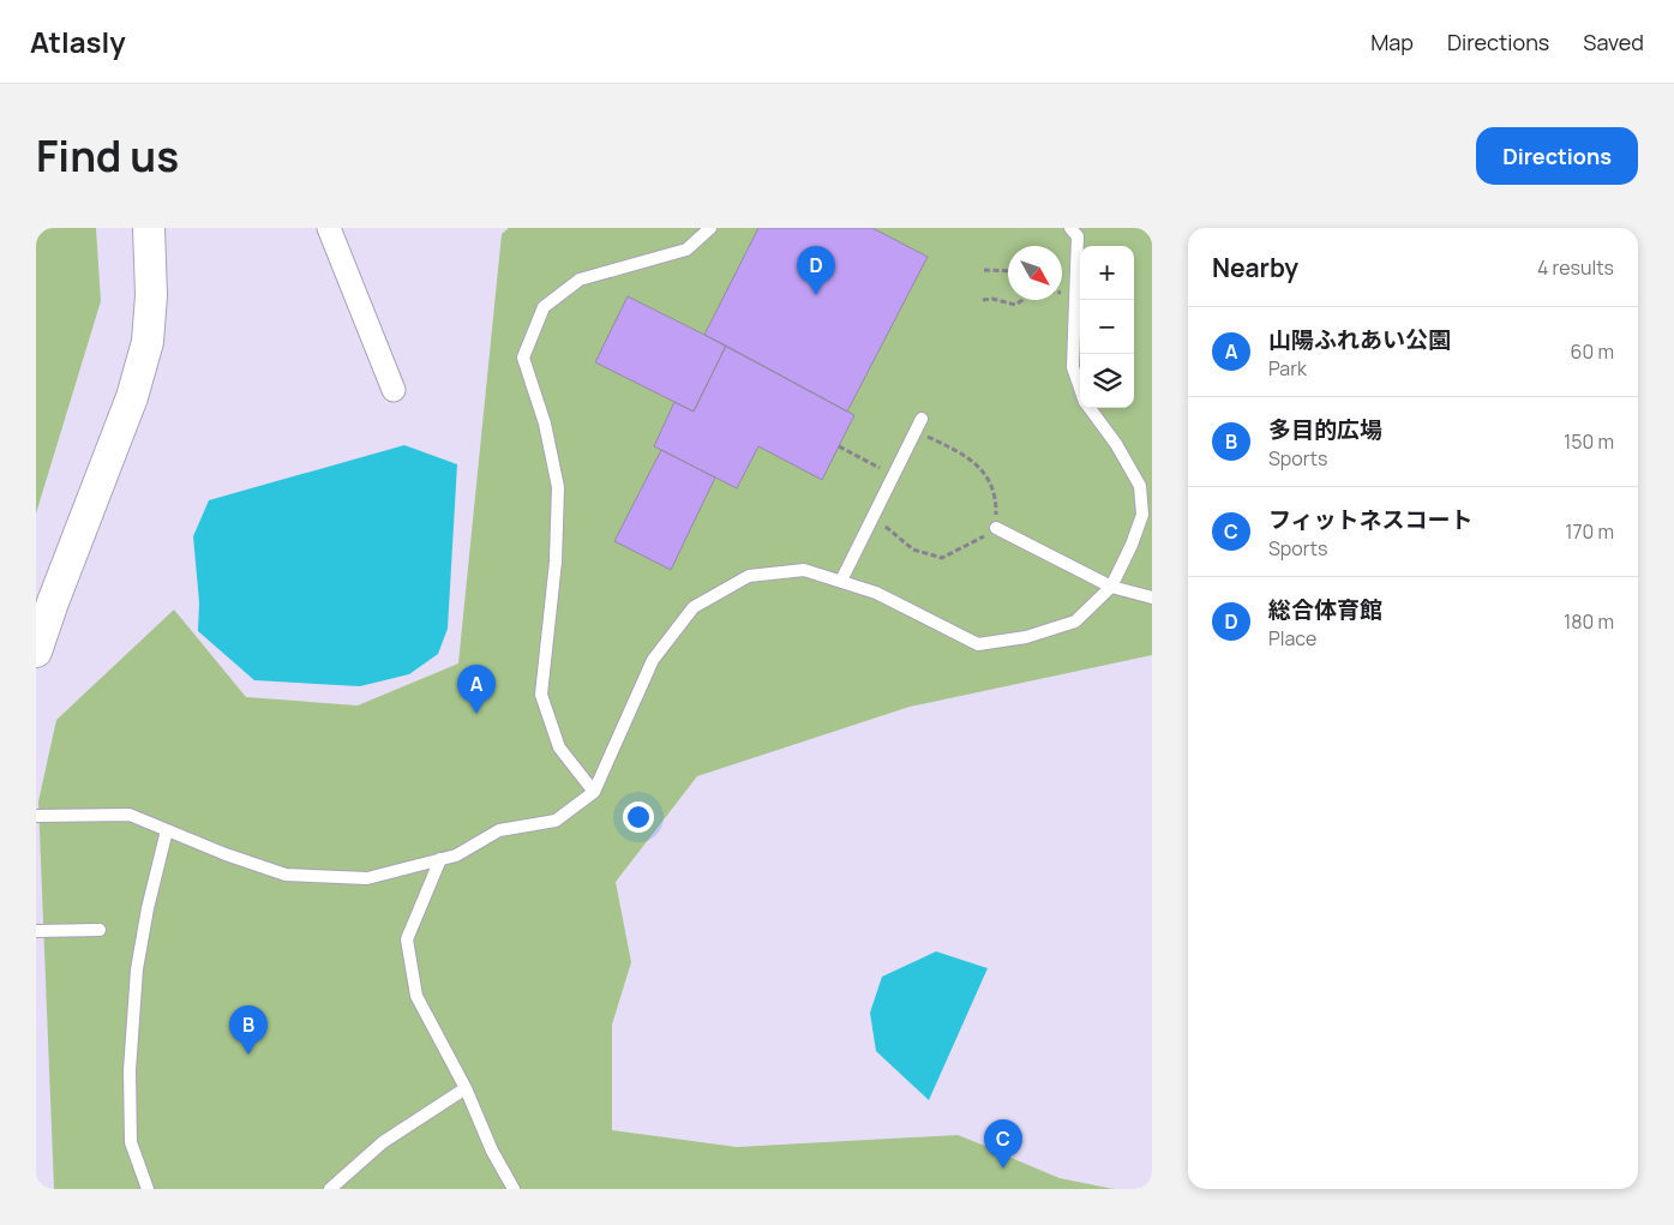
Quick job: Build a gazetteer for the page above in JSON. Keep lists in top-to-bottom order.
{
  "north": "bottom right",
  "page": {
    "header": "Atlasly",
    "nav": ["Map", "Directions", "Saved"],
    "title": "Find us",
    "buttons": "Directions",
    "heading": ["Nearby", "4 results"],
    "map_buttons": ["+", "−"],
    "pins": [
      "D",
      "A",
      "B",
      "C"
    ],
    "list": [
      {
        "mark": "A",
        "name": "山陽ふれあい公園",
        "note": "Park",
        "value": "60 m"
      },
      {
        "mark": "B",
        "name": "多目的広場",
        "note": "Sports",
        "value": "150 m"
      },
      {
        "mark": "C",
        "name": "フィットネスコート",
        "note": "Sports",
        "value": "170 m"
      },
      {
        "mark": "D",
        "name": "総合体育館",
        "note": "Place",
        "value": "180 m"
      }
    ]
  }
}
